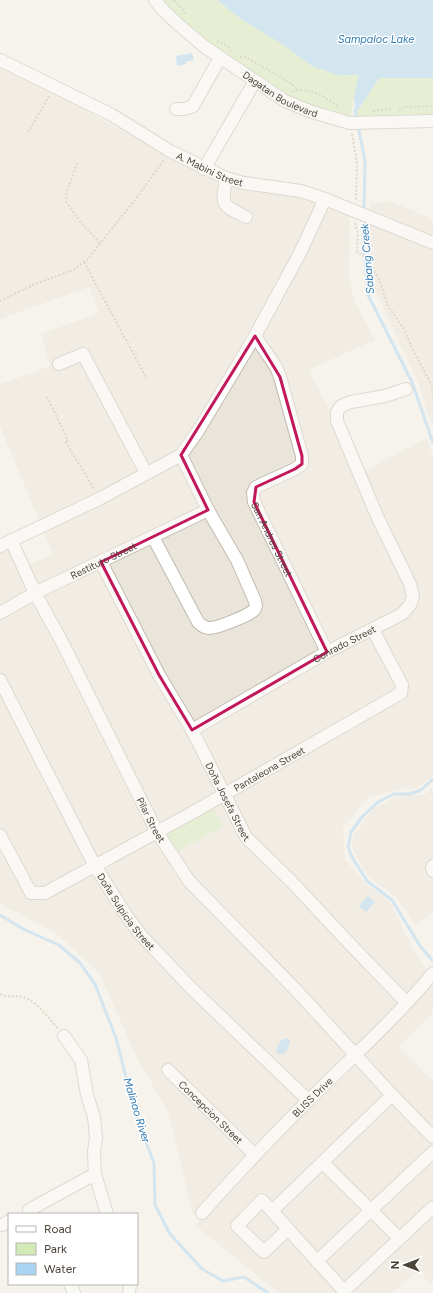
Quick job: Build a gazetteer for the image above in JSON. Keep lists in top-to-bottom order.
{
  "streets": {
    "street": [
      "Dagatan Boulevard",
      "A. Mabini Street",
      "San Andres Street",
      "Restituto Street",
      "Conrado Street",
      "Pantaleona Street",
      "Doña Josefa Street",
      "Pilar Street",
      "Doña Sulpicia Street",
      "BLISS Drive",
      "Concepcion Street"
    ]
  },
  "crossings": [
    ["San Andres Street", "Conrado Street"],
    ["Restituto Street", "Doña Josefa Street"],
    ["Restituto Street", "Pilar Street"],
    ["Conrado Street", "Pantaleona Street"],
    ["Conrado Street", "Doña Josefa Street"],
    ["Pantaleona Street", "Doña Josefa Street"],
    ["Pantaleona Street", "Pilar Street"],
    ["Pantaleona Street", "Doña Sulpicia Street"],
    ["Doña Josefa Street", "BLISS Drive"],
    ["Pilar Street", "BLISS Drive"],
    ["Doña Sulpicia Street", "BLISS Drive"],
    ["BLISS Drive", "Concepcion Street"]
  ],
  "water": ["Sampaloc Lake", "Sabang Creek", "Malinao River"],
  "legend": ["Road", "Park", "Water"],
  "north": "left"
}
